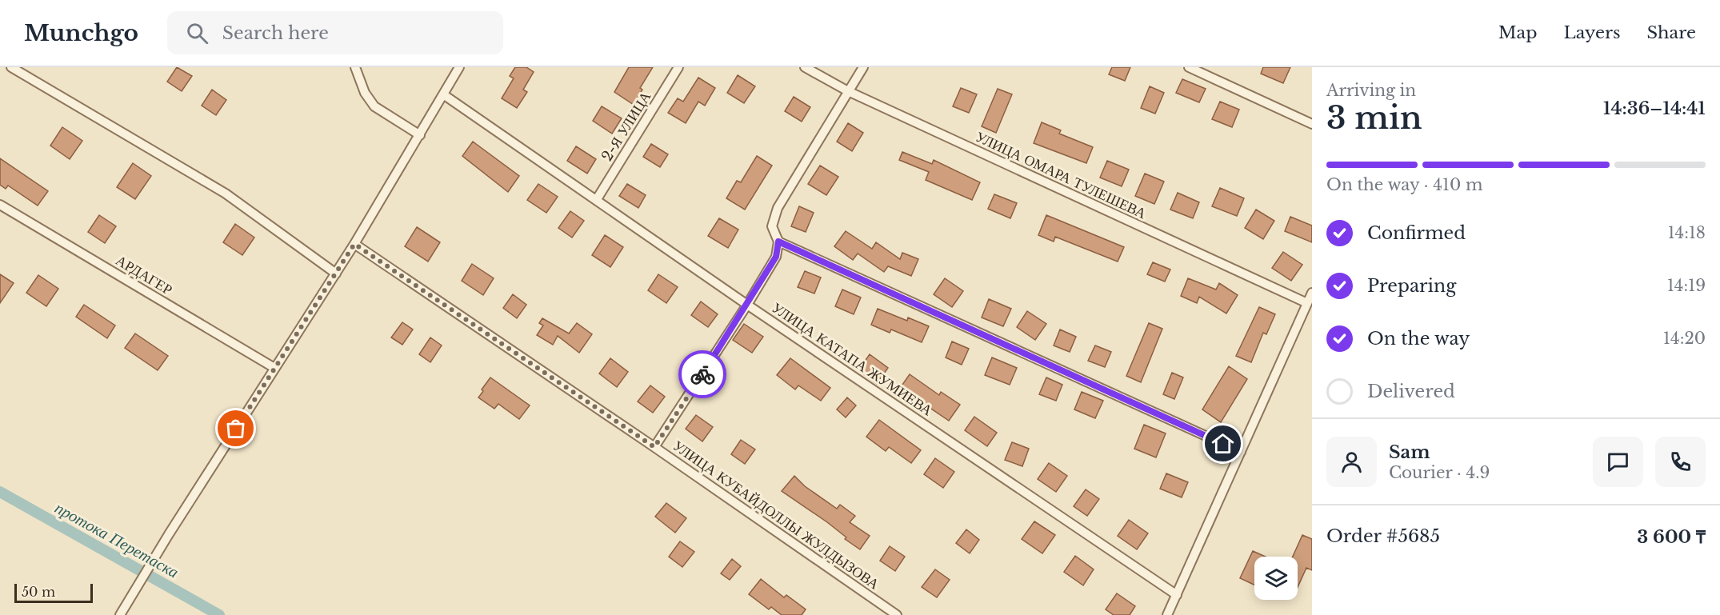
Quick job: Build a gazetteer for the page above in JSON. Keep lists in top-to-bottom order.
{
  "streets": {
    "street": [
      "2-Я УЛИЦА",
      "УЛИЦА ОМАРА ТУЛЕШЕВА",
      "АРДАГЕР",
      "УЛИЦА КАТАПА ЖУМИЕВА",
      "УЛИЦА КУБАЙДОЛЛЫ ЖУЛДЫЗОВА"
    ]
  },
  "crossings": [
    ["2-Я УЛИЦА", "УЛИЦА КАТАПА ЖУМИЕВА"]
  ],
  "water": ["протока Перетаска"],
  "scale_bar": "50 m",
  "page": {
    "header": "Munchgo",
    "search": "Search here",
    "nav": ["Map", "Layers", "Share"],
    "heading": ["3 min", "Arriving in", "14:36–14:41"],
    "panel": [
      "Sam",
      "Courier · 4.9",
      "Order #5685",
      "3 600 ₸"
    ],
    "bar": "On the way · 410 m",
    "list": [
      ["Confirmed", "14:18"],
      ["Preparing", "14:19"],
      ["On the way", "14:20"],
      "Delivered"
    ],
    "scale": "50 m"
  }
}
